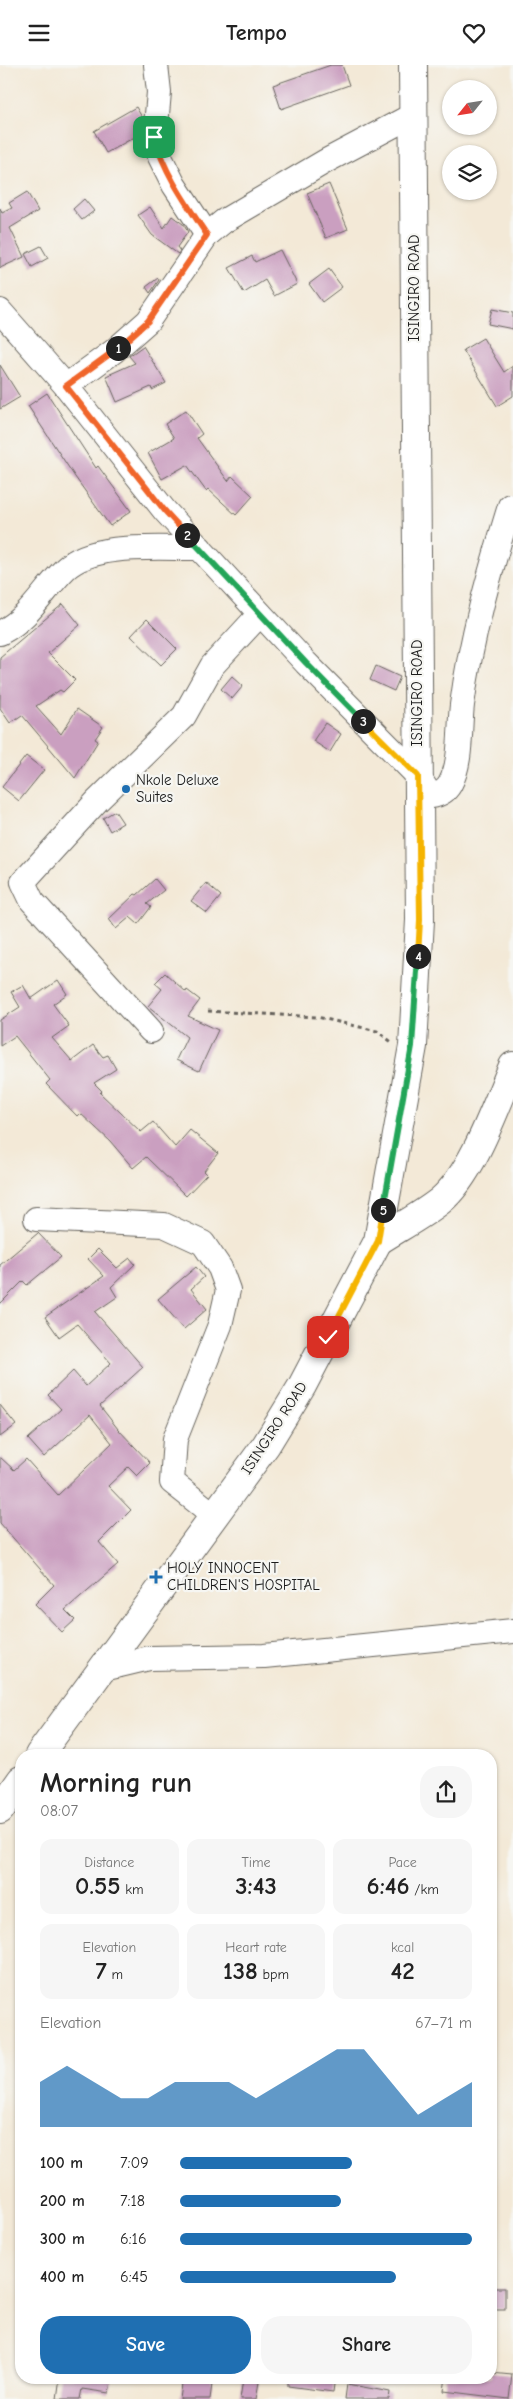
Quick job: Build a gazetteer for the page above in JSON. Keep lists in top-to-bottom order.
{
  "streets": {
    "main road": ["ISINGIRO ROAD"]
  },
  "places": {
    "other": ["Nkole Deluxe Suites"],
    "health": ["HOLY INNOCENT CHILDREN'S HOSPITAL"]
  },
  "north": "bottom left",
  "page": {
    "header": "Tempo",
    "pins": [
      "1",
      "2",
      "3",
      "4",
      "5"
    ],
    "heading": ["Morning run", "08:07"],
    "stats": [
      ["Distance", "0.55 km"],
      ["Time", "3:43"],
      ["Pace", "6:46 /km"],
      ["Elevation", "7 m"],
      ["Heart rate", "138 bpm"],
      ["kcal", "42"]
    ],
    "chart": ["Elevation", "67–71 m"],
    "list": [
      {
        "name": "100 m",
        "note": "7:09"
      },
      {
        "name": "200 m",
        "note": "7:18"
      },
      {
        "name": "300 m",
        "note": "6:16"
      },
      {
        "name": "400 m",
        "note": "6:45"
      }
    ],
    "buttons": ["Save", "Share"]
  }
}
